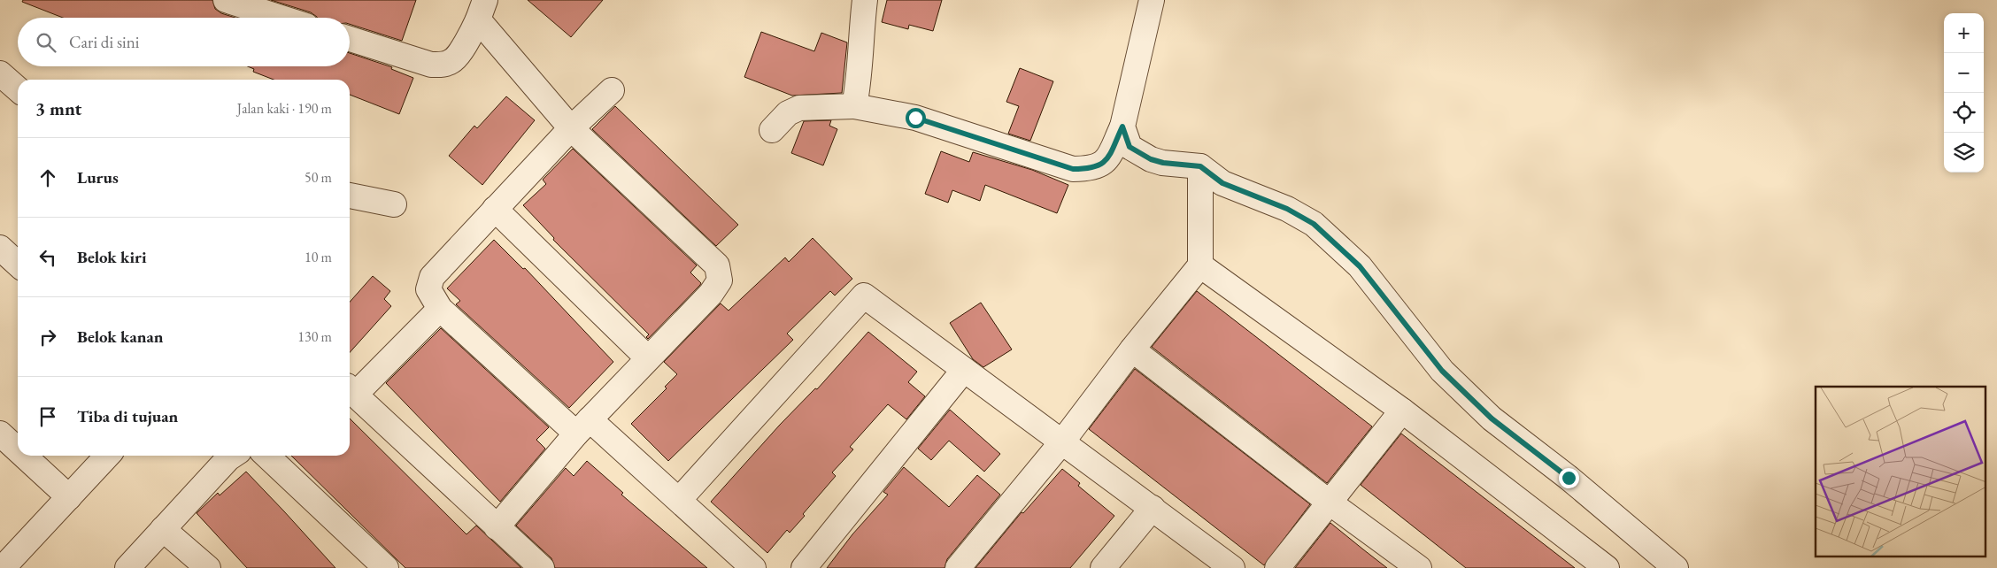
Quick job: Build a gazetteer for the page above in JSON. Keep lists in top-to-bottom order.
{
  "page": {
    "map_buttons": ["+", "−"],
    "search": "Cari di sini",
    "heading": ["3 mnt", "Jalan kaki · 190 m"],
    "list": [
      ["Lurus", "50 m"],
      ["Belok kiri", "10 m"],
      ["Belok kanan", "130 m"],
      "Tiba di tujuan"
    ]
  }
}
